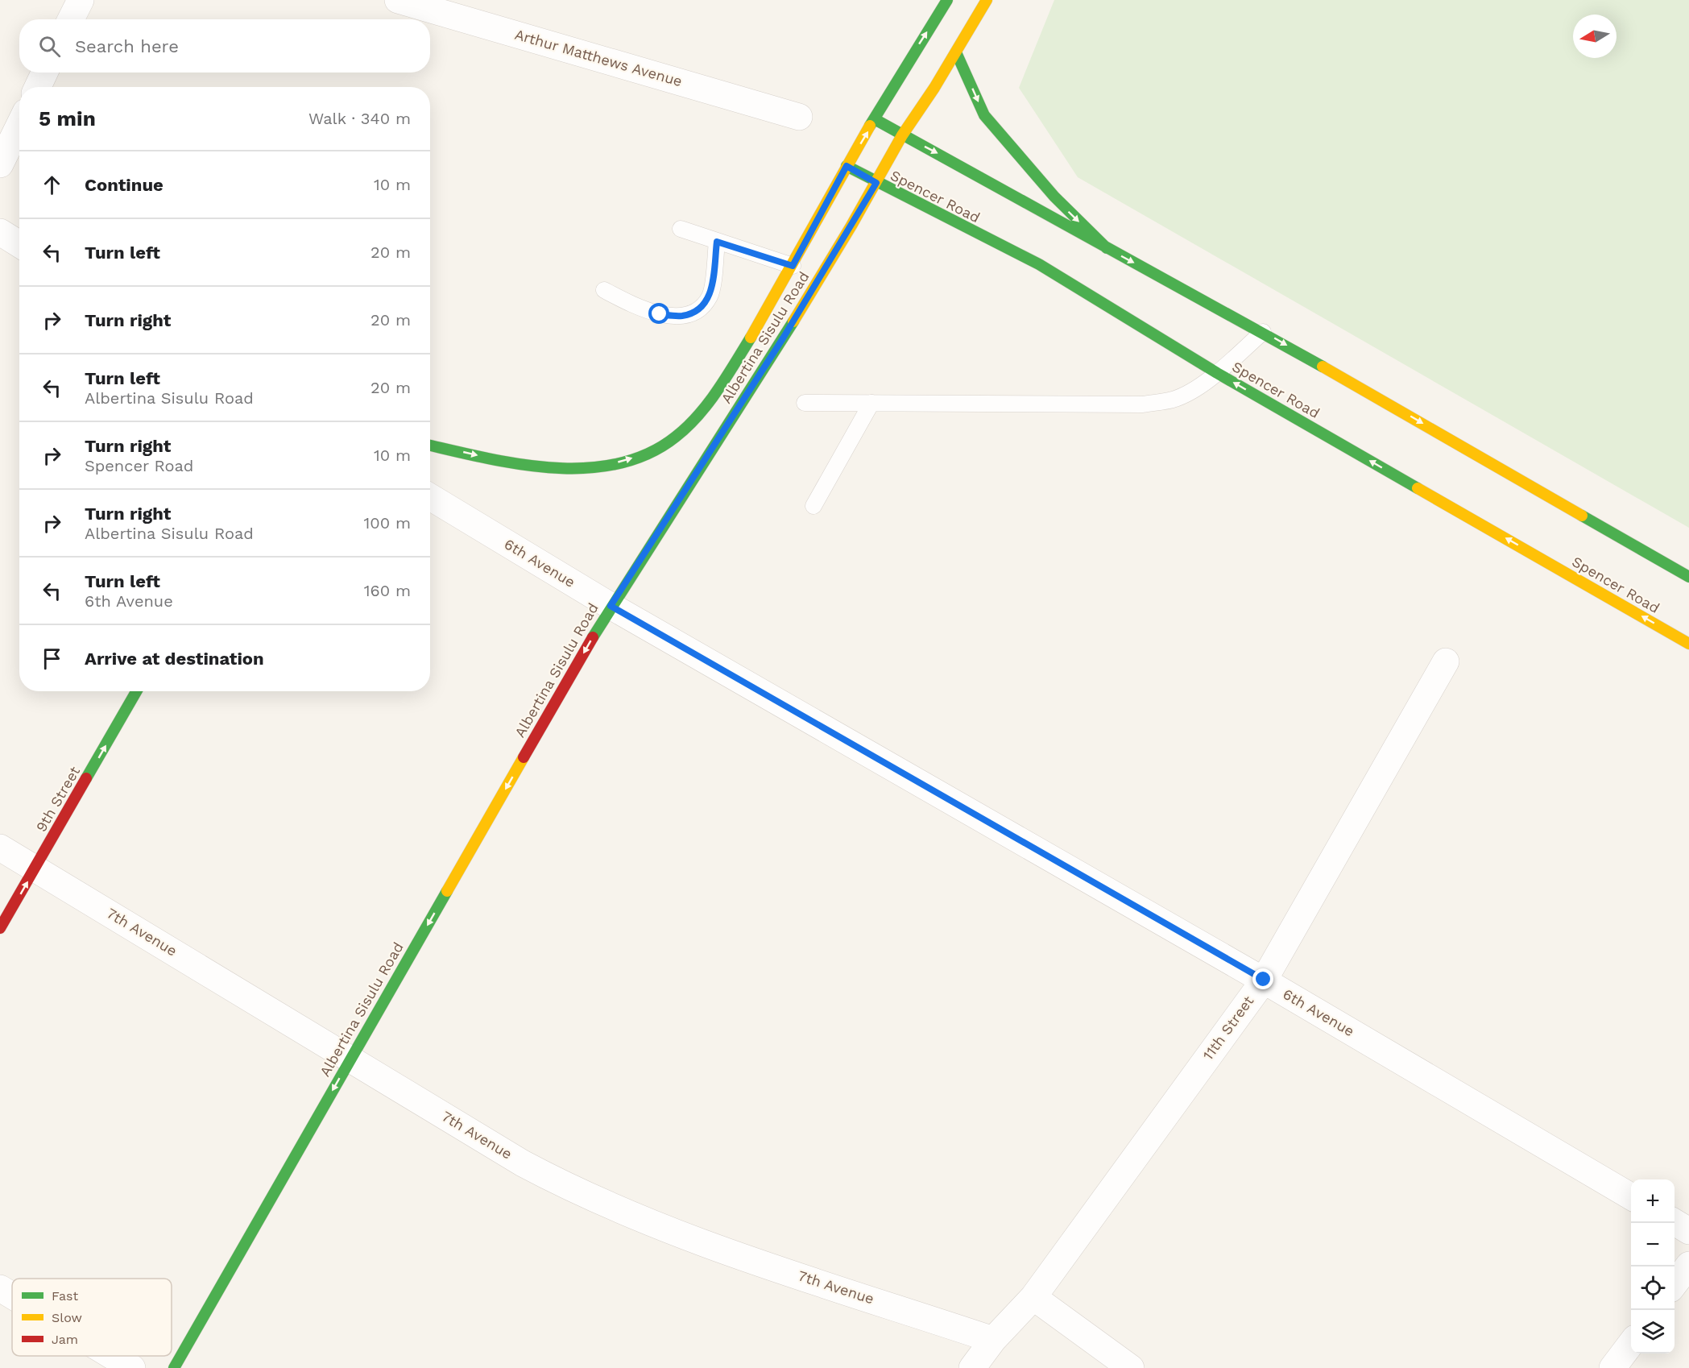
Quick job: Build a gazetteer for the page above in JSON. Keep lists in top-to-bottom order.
{
  "streets": {
    "main road": ["Spencer Road", "Albertina Sisulu Road", "9th Street"],
    "street": [
      "Arthur Matthews Avenue",
      "6th Avenue",
      "7th Avenue",
      "11th Street"
    ]
  },
  "crossings": [
    ["Spencer Road", "Albertina Sisulu Road"],
    ["Albertina Sisulu Road", "6th Avenue"],
    ["Albertina Sisulu Road", "7th Avenue"],
    ["6th Avenue", "11th Street"],
    ["9th Street", "7th Avenue"],
    ["7th Avenue", "11th Street"]
  ],
  "one_way": ["9th Street"],
  "legend": ["Fast", "Slow", "Jam"],
  "north": "left",
  "page": {
    "search": "Search here",
    "heading": ["5 min", "Walk · 340 m"],
    "list": [
      ["Continue", "10 m"],
      ["Turn left", "20 m"],
      ["Turn right", "20 m"],
      ["Turn left", "Albertina Sisulu Road", "20 m"],
      ["Turn right", "Spencer Road", "10 m"],
      ["Turn right", "Albertina Sisulu Road", "100 m"],
      ["Turn left", "6th Avenue", "160 m"],
      "Arrive at destination"
    ],
    "map_buttons": ["+", "−"]
  }
}
